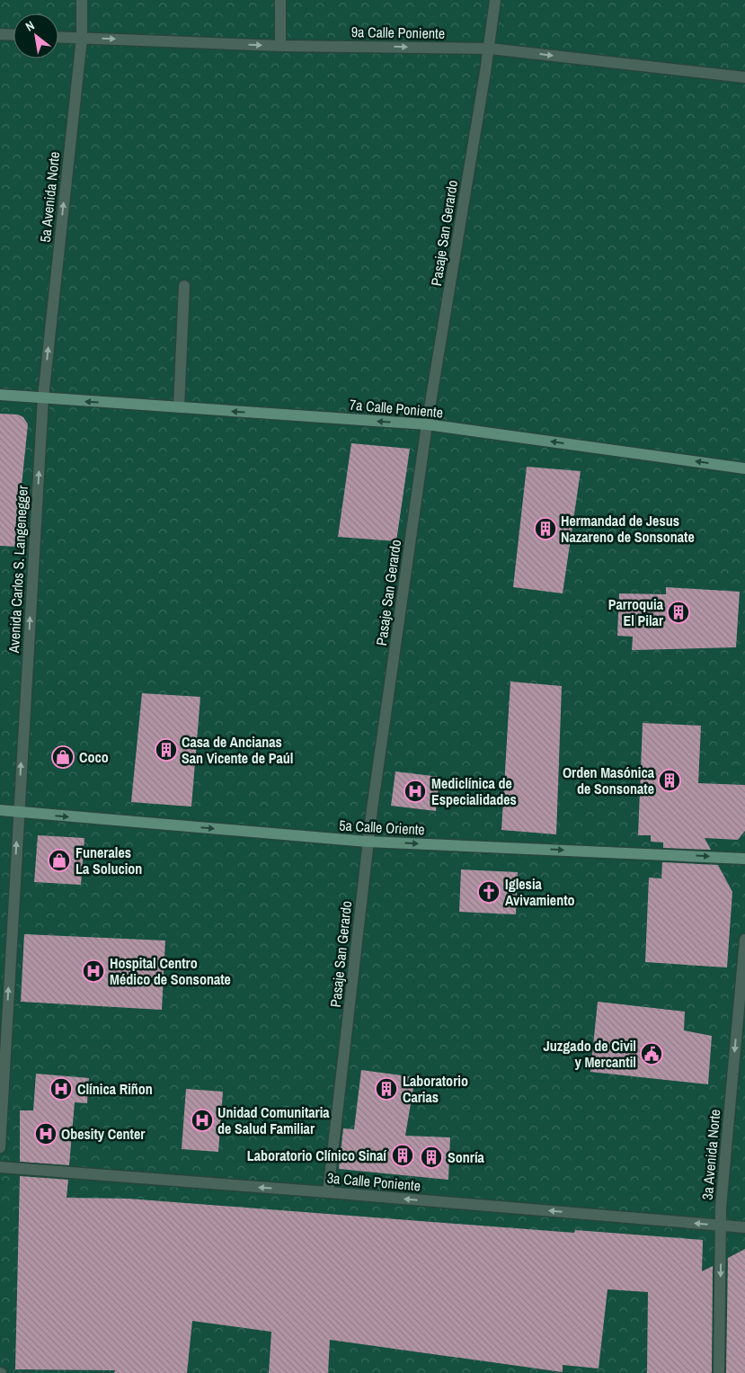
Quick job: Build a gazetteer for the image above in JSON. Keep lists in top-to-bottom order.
{
  "streets": {
    "main road": ["7a Calle Poniente", "5a Calle Oriente"],
    "street": [
      "9a Calle Poniente",
      "5a Avenida Norte",
      "Pasaje San Gerardo",
      "Avenida Carlos S. Langenegger",
      "3a Avenida Norte",
      "3a Calle Poniente"
    ]
  },
  "crossings": [
    ["9a Calle Poniente", "5a Avenida Norte"],
    ["9a Calle Poniente", "Pasaje San Gerardo"],
    ["5a Avenida Norte", "7a Calle Poniente"],
    ["5a Avenida Norte", "Avenida Carlos S. Langenegger"],
    ["Pasaje San Gerardo", "7a Calle Poniente"],
    ["Pasaje San Gerardo", "5a Calle Oriente"],
    ["Pasaje San Gerardo", "3a Calle Poniente"],
    ["7a Calle Poniente", "Avenida Carlos S. Langenegger"],
    ["Avenida Carlos S. Langenegger", "5a Calle Oriente"],
    ["3a Avenida Norte", "3a Calle Poniente"]
  ],
  "one_way": [
    "9a Calle Poniente",
    "5a Avenida Norte",
    "7a Calle Poniente",
    "Avenida Carlos S. Langenegger",
    "5a Calle Oriente",
    "3a Avenida Norte",
    "3a Calle Poniente"
  ],
  "places": {
    "building": [
      "Hermandad de Jesus Nazareno de Sonsonate",
      "Parroquia El Pilar",
      "Casa de Ancianas San Vicente de Paúl",
      "Orden Masónica de Sonsonate",
      "Laboratorio Carias",
      "Laboratorio Clínico Sinaí",
      "Sonría"
    ],
    "shop": ["Coco", "Funerales La Solucion"],
    "hospital": [
      "Mediclínica de Especialidades",
      "Hospital Centro Médico de Sonsonate",
      "Clínica Riñon",
      "Unidad Comunitaria de Salud Familiar",
      "Obesity Center"
    ],
    "church": ["Iglesia Avivamiento"],
    "public building": ["Juzgado de Civil y Mercantil"]
  },
  "north": "top left"
}
